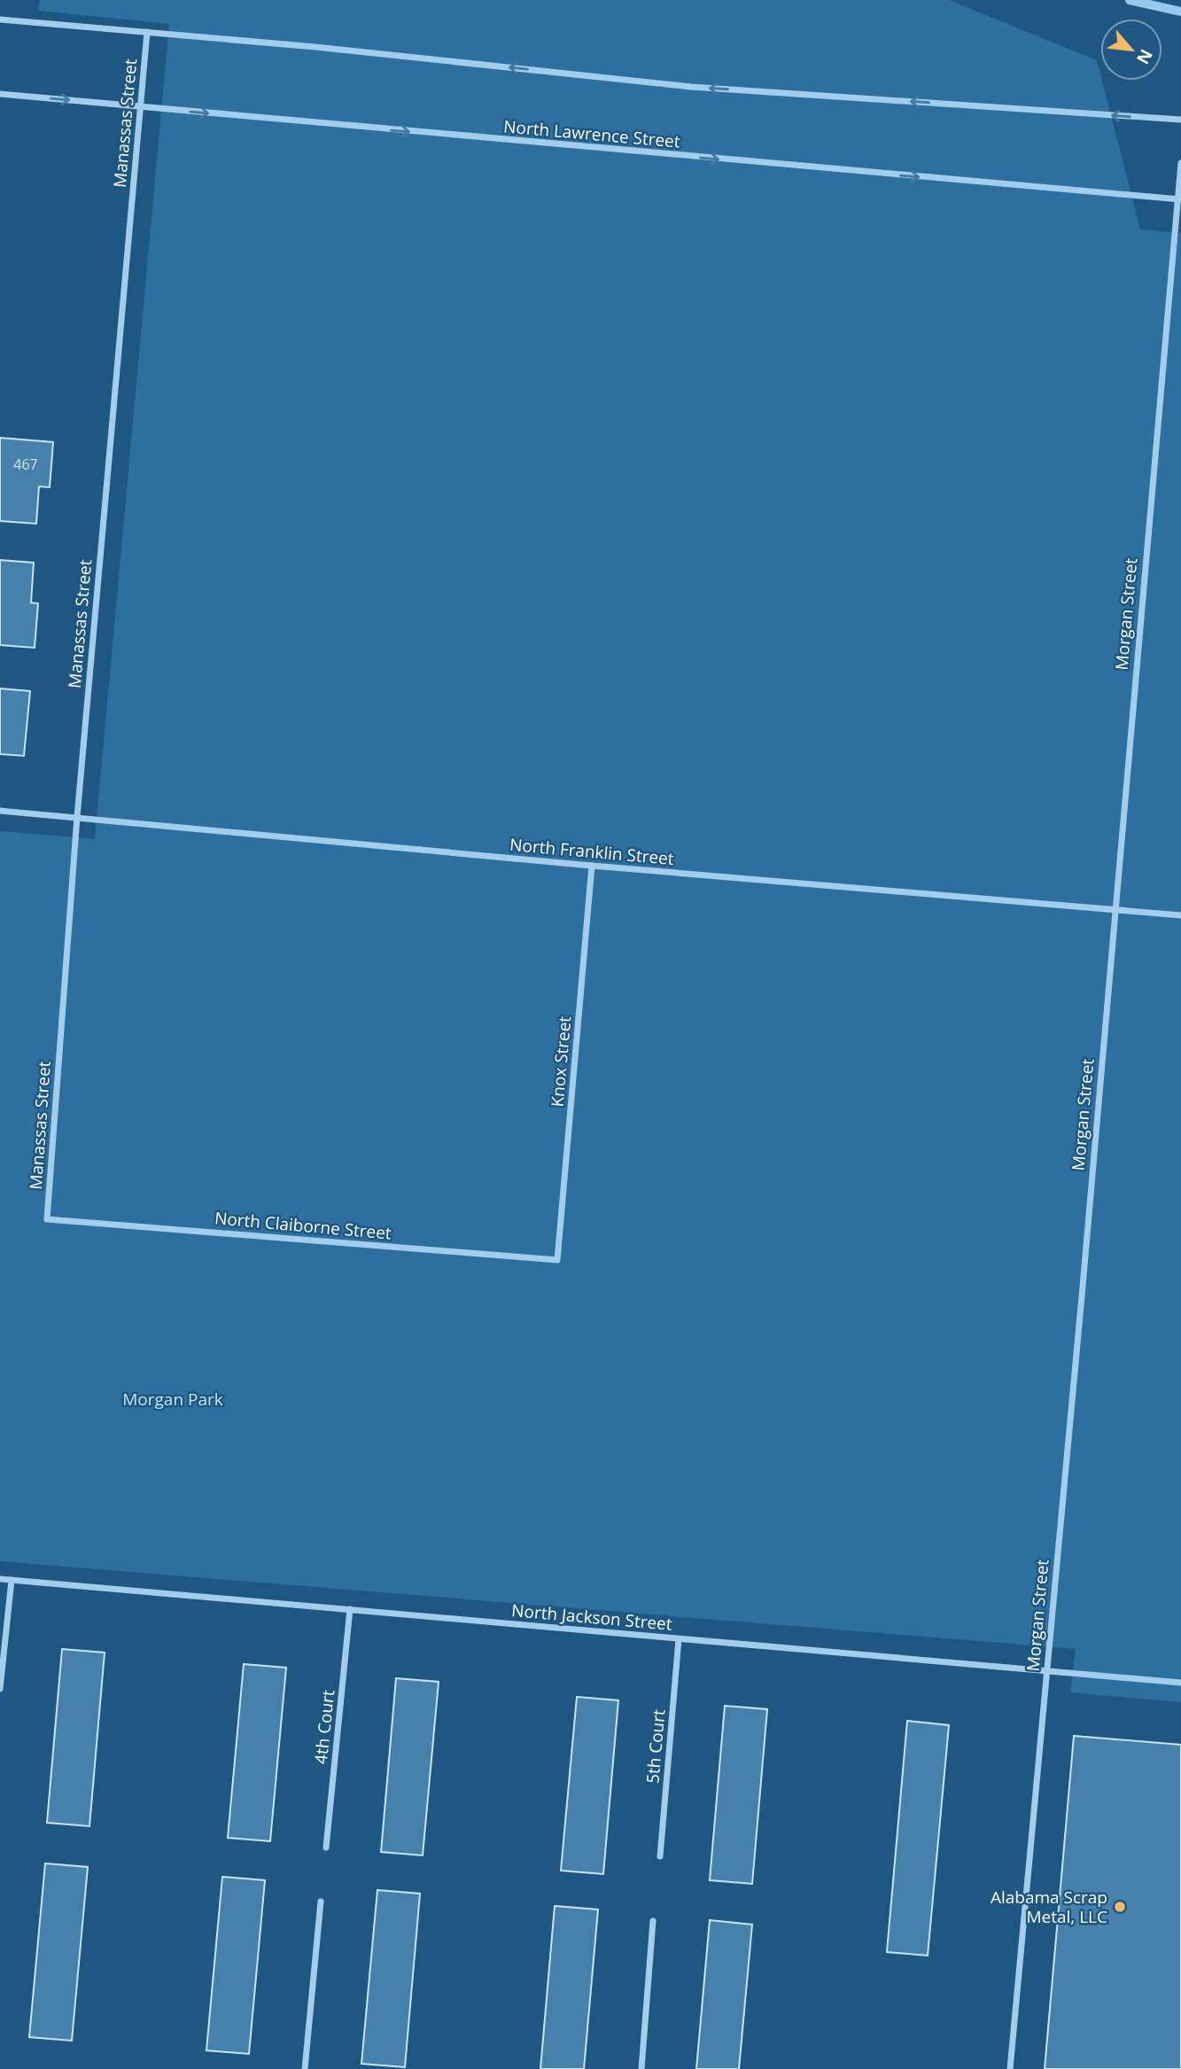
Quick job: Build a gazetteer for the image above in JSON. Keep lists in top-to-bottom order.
{
  "streets": {
    "street": [
      "Manassas Street",
      "North Lawrence Street",
      "Morgan Street",
      "North Franklin Street",
      "Knox Street",
      "North Claiborne Street",
      "North Jackson Street",
      "4th Court",
      "5th Court"
    ]
  },
  "crossings": [
    ["Manassas Street", "North Lawrence Street"],
    ["Manassas Street", "North Franklin Street"],
    ["Manassas Street", "North Claiborne Street"],
    ["North Lawrence Street", "Morgan Street"],
    ["Morgan Street", "North Franklin Street"],
    ["Morgan Street", "North Jackson Street"],
    ["North Franklin Street", "Knox Street"],
    ["Knox Street", "North Claiborne Street"],
    ["North Jackson Street", "4th Court"],
    ["North Jackson Street", "5th Court"]
  ],
  "one_way": ["North Lawrence Street"],
  "parks": ["Morgan Park"],
  "places": ["Alabama Scrap Metal, LLC"],
  "house_numbers": ["467"],
  "north": "bottom right"
}
